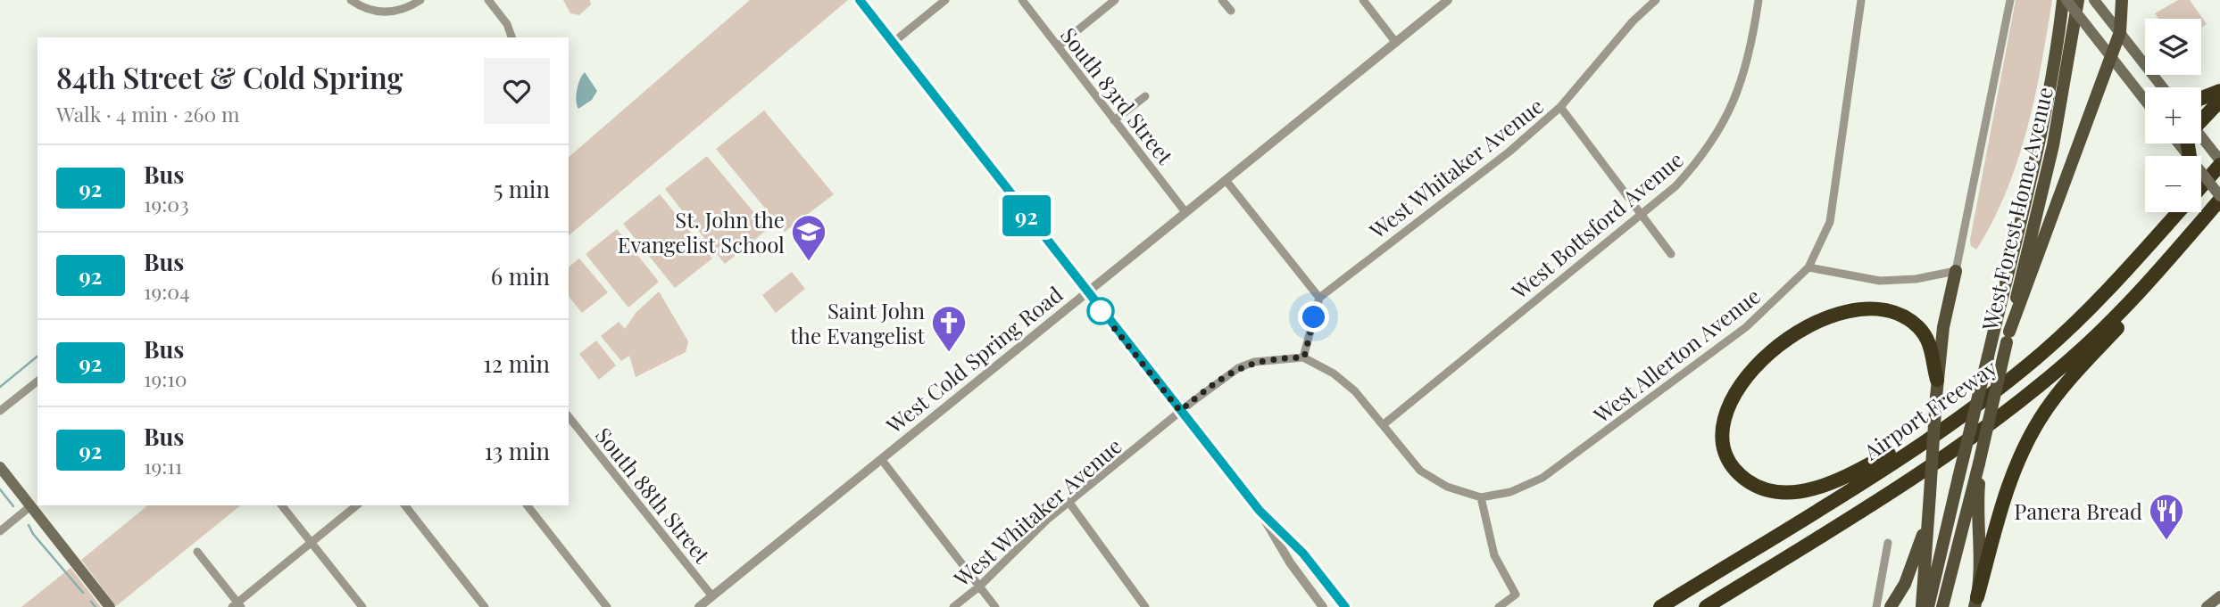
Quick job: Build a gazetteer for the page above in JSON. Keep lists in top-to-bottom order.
{
  "streets": {
    "highway": ["Airport Freeway"],
    "main road": ["West Forest Home Avenue"],
    "street": [
      "South 83rd Street",
      "West Whitaker Avenue",
      "West Bottsford Avenue",
      "West Allerton Avenue",
      "West Cold Spring Road",
      "South 88th Street"
    ]
  },
  "crossings": [
    ["South 83rd Street", "West Cold Spring Road"],
    ["West Cold Spring Road", "South 88th Street"]
  ],
  "places": {
    "school or university": ["St. John the Evangelist School"],
    "church": ["Saint John the Evangelist"],
    "restaurant": ["Panera Bread"]
  },
  "lines": ["bus line 92"],
  "page": {
    "on_map": "92",
    "map_buttons": ["+", "−"],
    "heading": ["84th Street & Cold Spring", "Walk · 4 min · 260 m"],
    "list": [
      {
        "mark": "92",
        "name": "Bus",
        "note": "19:03",
        "value": "5 min"
      },
      {
        "mark": "92",
        "name": "Bus",
        "note": "19:04",
        "value": "6 min"
      },
      {
        "mark": "92",
        "name": "Bus",
        "note": "19:10",
        "value": "12 min"
      },
      {
        "mark": "92",
        "name": "Bus",
        "note": "19:11",
        "value": "13 min"
      }
    ]
  }
}
